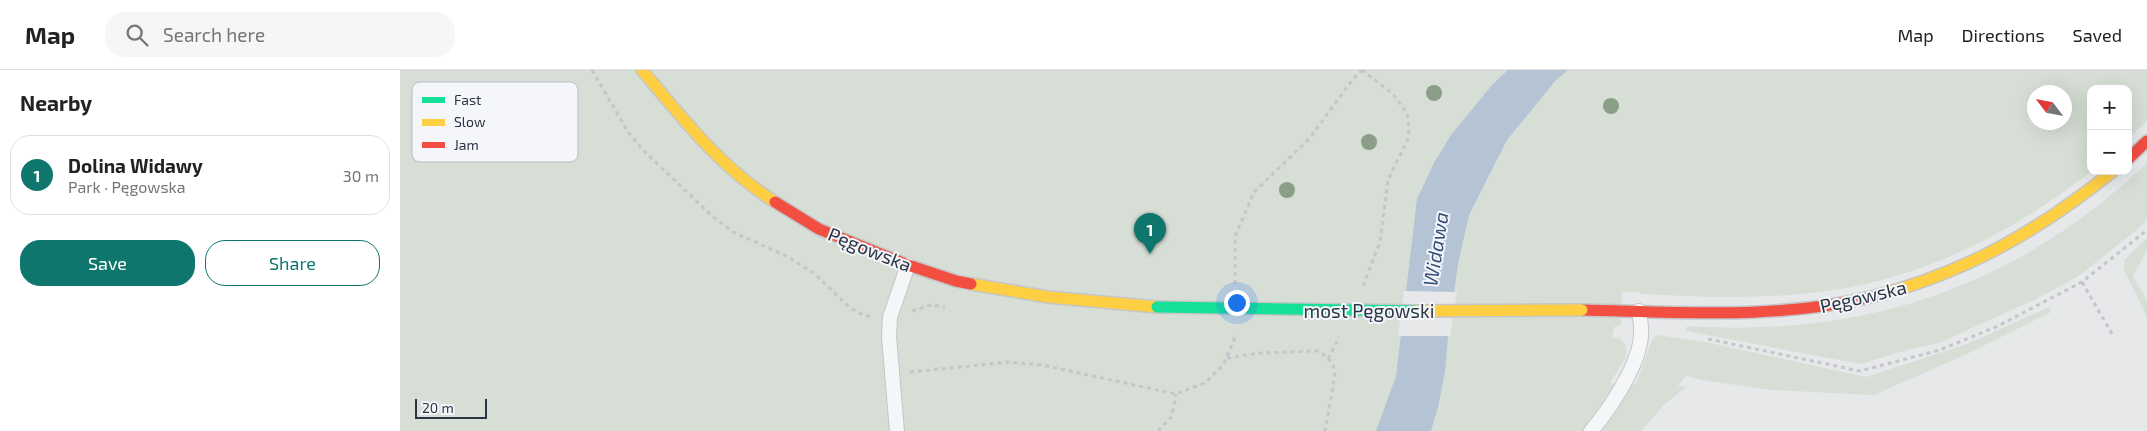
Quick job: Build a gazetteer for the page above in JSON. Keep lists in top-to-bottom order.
{
  "streets": {
    "main road": ["Pęgowska", "most Pęgowski"]
  },
  "crossings": [
    ["Pęgowska", "most Pęgowski"]
  ],
  "water": ["Widawa"],
  "legend": ["Fast", "Slow", "Jam"],
  "scale_bar": "20 m",
  "north": "top left",
  "page": {
    "header": "Map",
    "search": "Search here",
    "nav": ["Map", "Directions", "Saved"],
    "heading": "Nearby",
    "map_buttons": ["+", "−"],
    "list": [
      {
        "mark": "1",
        "name": "Dolina Widawy",
        "note": "Park · Pęgowska",
        "value": "30 m"
      }
    ],
    "pins": "1",
    "buttons": ["Save", "Share"],
    "scale": "20 m"
  }
}
